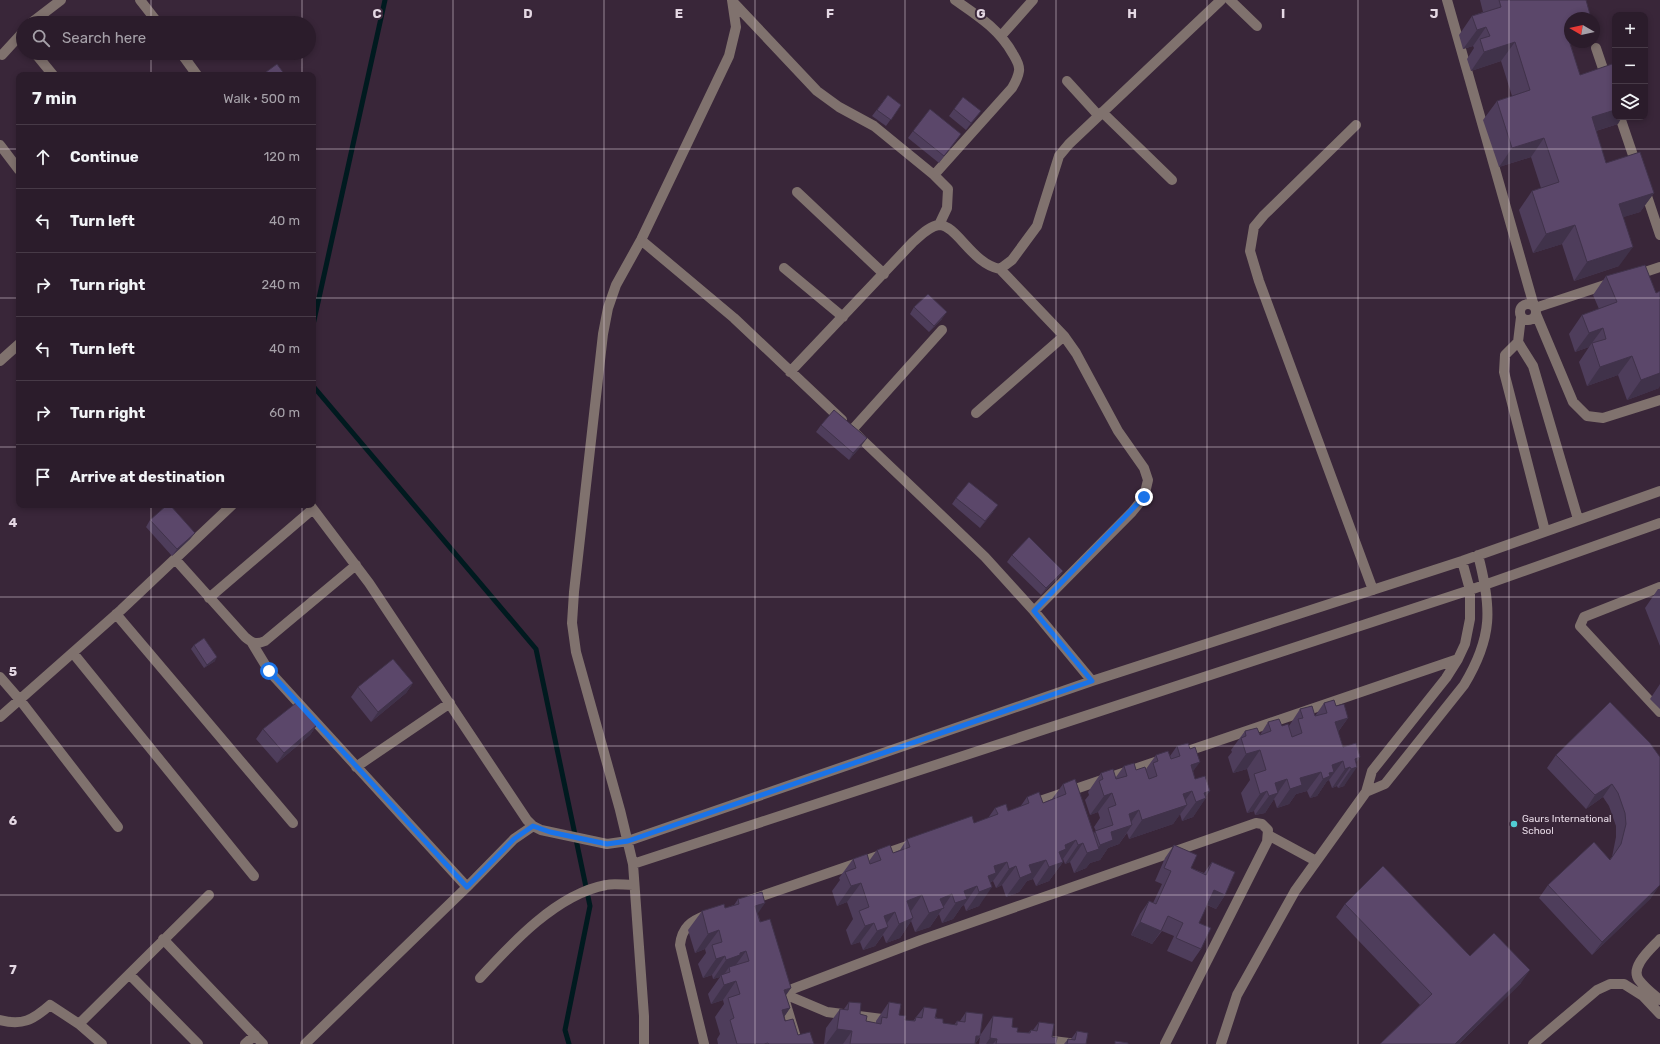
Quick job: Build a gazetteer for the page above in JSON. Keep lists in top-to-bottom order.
{
  "places": ["Gaurs International School"],
  "north": "left",
  "page": {
    "map_buttons": ["+", "−"],
    "search": "Search here",
    "heading": ["7 min", "Walk · 500 m"],
    "list": [
      ["Continue", "120 m"],
      ["Turn left", "40 m"],
      ["Turn right", "240 m"],
      ["Turn left", "40 m"],
      ["Turn right", "60 m"],
      "Arrive at destination"
    ]
  },
  "grid": {
    "columns": [
      "C",
      "D",
      "E",
      "F",
      "G",
      "H",
      "I",
      "J"
    ],
    "rows": [
      "4",
      "5",
      "6",
      "7"
    ]
  }
}
